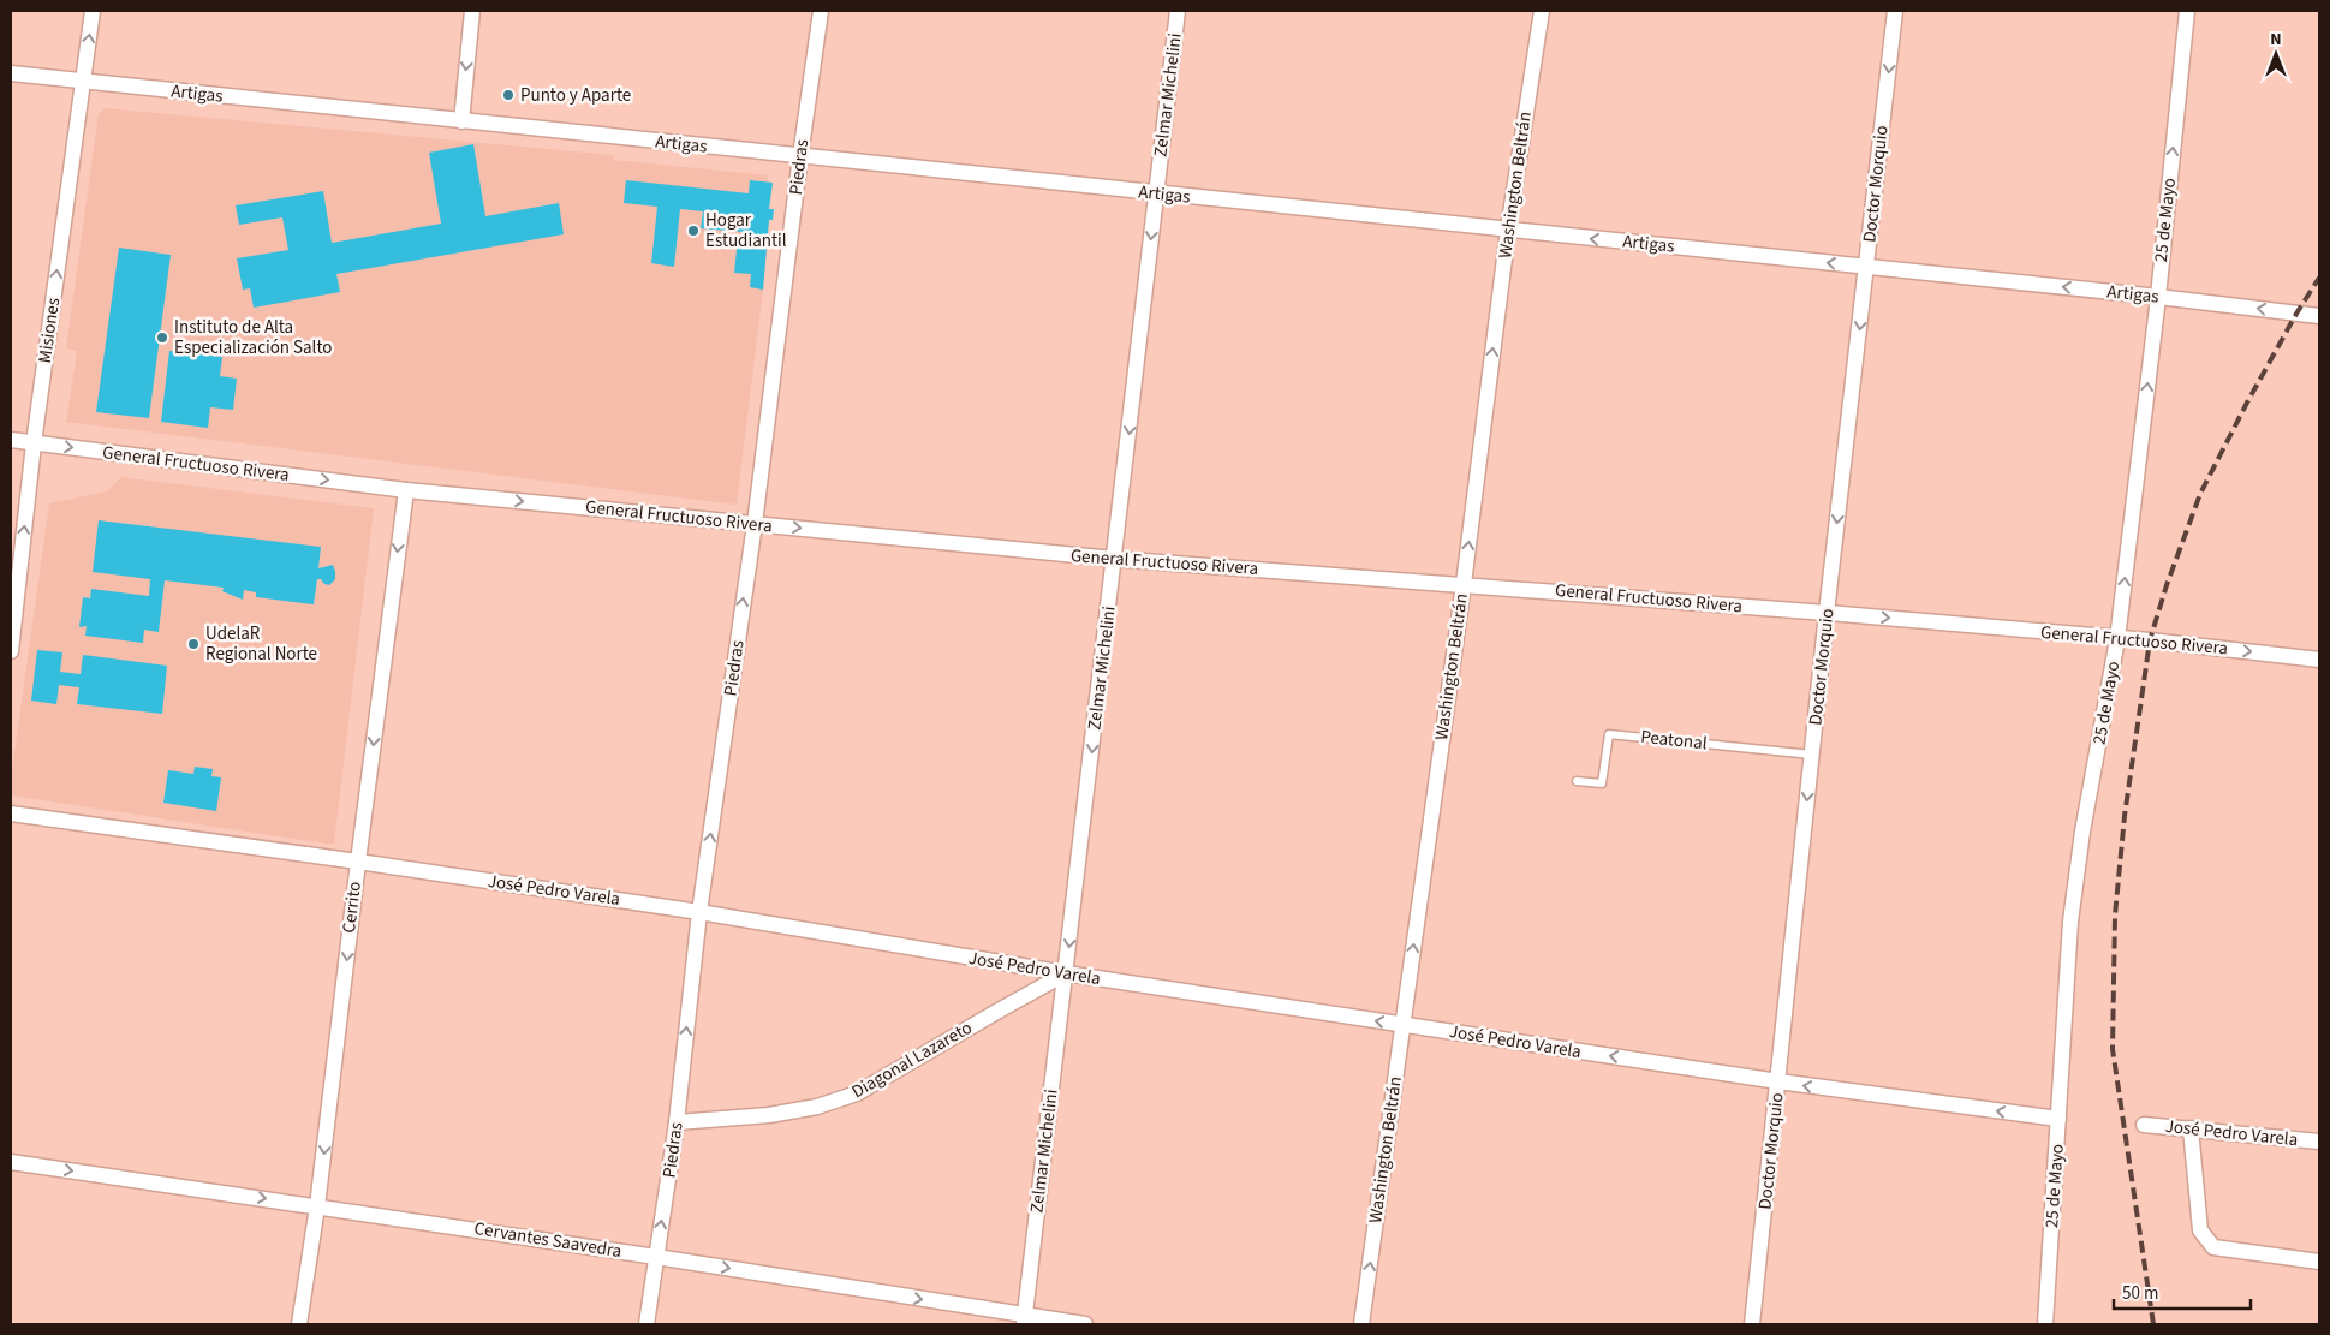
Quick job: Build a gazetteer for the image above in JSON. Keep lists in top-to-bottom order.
{
  "streets": {
    "street": [
      "Artigas",
      "Zelmar Michelini",
      "Piedras",
      "Doctor Morquio",
      "Washington Beltrán",
      "25 de Mayo",
      "Misiones",
      "General Fructuoso Rivera",
      "José Pedro Varela",
      "Cerrito",
      "Diagonal Lazareto",
      "Cervantes Saavedra"
    ],
    "lane": ["Peatonal"]
  },
  "crossings": [
    ["Artigas", "Zelmar Michelini"],
    ["Artigas", "Piedras"],
    ["Artigas", "Doctor Morquio"],
    ["Artigas", "Washington Beltrán"],
    ["Artigas", "25 de Mayo"],
    ["Artigas", "Misiones"],
    ["Zelmar Michelini", "General Fructuoso Rivera"],
    ["Zelmar Michelini", "José Pedro Varela"],
    ["Zelmar Michelini", "Diagonal Lazareto"],
    ["Zelmar Michelini", "Cervantes Saavedra"],
    ["Piedras", "General Fructuoso Rivera"],
    ["Piedras", "José Pedro Varela"],
    ["Piedras", "Diagonal Lazareto"],
    ["Piedras", "Cervantes Saavedra"],
    ["Doctor Morquio", "General Fructuoso Rivera"],
    ["Doctor Morquio", "Peatonal"],
    ["Doctor Morquio", "José Pedro Varela"],
    ["Washington Beltrán", "General Fructuoso Rivera"],
    ["Washington Beltrán", "José Pedro Varela"],
    ["25 de Mayo", "General Fructuoso Rivera"],
    ["25 de Mayo", "José Pedro Varela"],
    ["Misiones", "General Fructuoso Rivera"],
    ["General Fructuoso Rivera", "Cerrito"],
    ["José Pedro Varela", "Cerrito"],
    ["José Pedro Varela", "Diagonal Lazareto"],
    ["Cerrito", "Cervantes Saavedra"]
  ],
  "one_way": [
    "Artigas",
    "Zelmar Michelini",
    "Piedras",
    "Doctor Morquio",
    "Washington Beltrán",
    "25 de Mayo",
    "Misiones",
    "General Fructuoso Rivera",
    "José Pedro Varela",
    "Cerrito",
    "Cervantes Saavedra"
  ],
  "places": [
    "Punto y Aparte",
    "Hogar Estudiantil",
    "Instituto de Alta Especialización Salto",
    "UdelaR Regional Norte"
  ],
  "scale_bar": "50 m",
  "north": "top"
}
